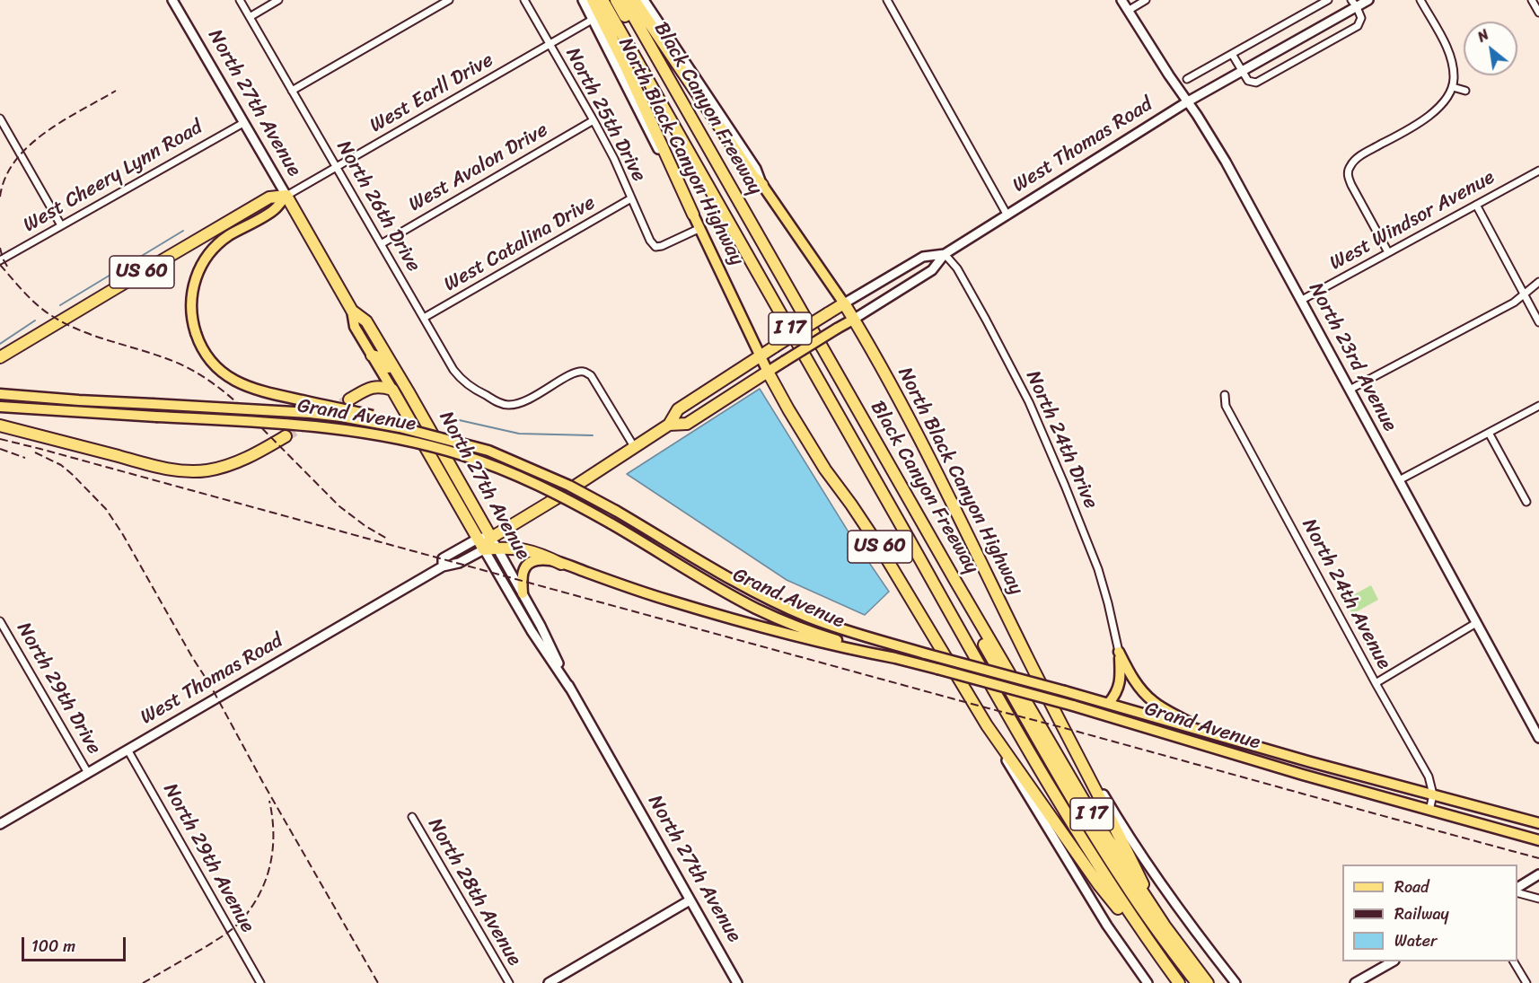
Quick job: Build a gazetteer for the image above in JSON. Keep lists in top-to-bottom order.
{
  "streets": {
    "highway": [
      "North 27th Avenue",
      "Black Canyon Freeway",
      "West Thomas Road",
      "North Black Canyon Highway",
      "US 60",
      "I 17"
    ],
    "main road": ["North 23rd Avenue", "Grand Avenue"],
    "street": [
      "West Earll Drive",
      "North 25th Drive",
      "West Avalon Drive",
      "West Cheery Lynn Road",
      "North 26th Drive",
      "West Windsor Avenue",
      "West Catalina Drive",
      "North 24th Drive",
      "North 24th Avenue",
      "North 29th Drive",
      "North 29th Avenue",
      "North 28th Avenue"
    ]
  },
  "crossings": [
    ["West Earll Drive", "North 27th Avenue"],
    ["West Earll Drive", "North 25th Drive"],
    ["West Earll Drive", "North Black Canyon Highway"],
    ["West Earll Drive", "North 26th Drive"],
    ["West Earll Drive", "US 60"],
    ["North 27th Avenue", "West Thomas Road"],
    ["North 27th Avenue", "West Cheery Lynn Road"],
    ["North 27th Avenue", "US 60"],
    ["North 25th Drive", "North Black Canyon Highway"],
    ["North 25th Drive", "West Avalon Drive"],
    ["North 25th Drive", "West Catalina Drive"],
    ["West Thomas Road", "North Black Canyon Highway"],
    ["West Thomas Road", "North 26th Drive"],
    ["West Thomas Road", "North 23rd Avenue"],
    ["West Thomas Road", "North 24th Drive"],
    ["West Thomas Road", "North 29th Drive"],
    ["West Thomas Road", "North 29th Avenue"],
    ["West Avalon Drive", "North 26th Drive"],
    ["North 26th Drive", "West Catalina Drive"],
    ["West Windsor Avenue", "North 23rd Avenue"],
    ["Grand Avenue", "North 24th Avenue"]
  ],
  "legend": ["Road", "Railway", "Water"],
  "scale_bar": "100 m",
  "north": "top left"
}
